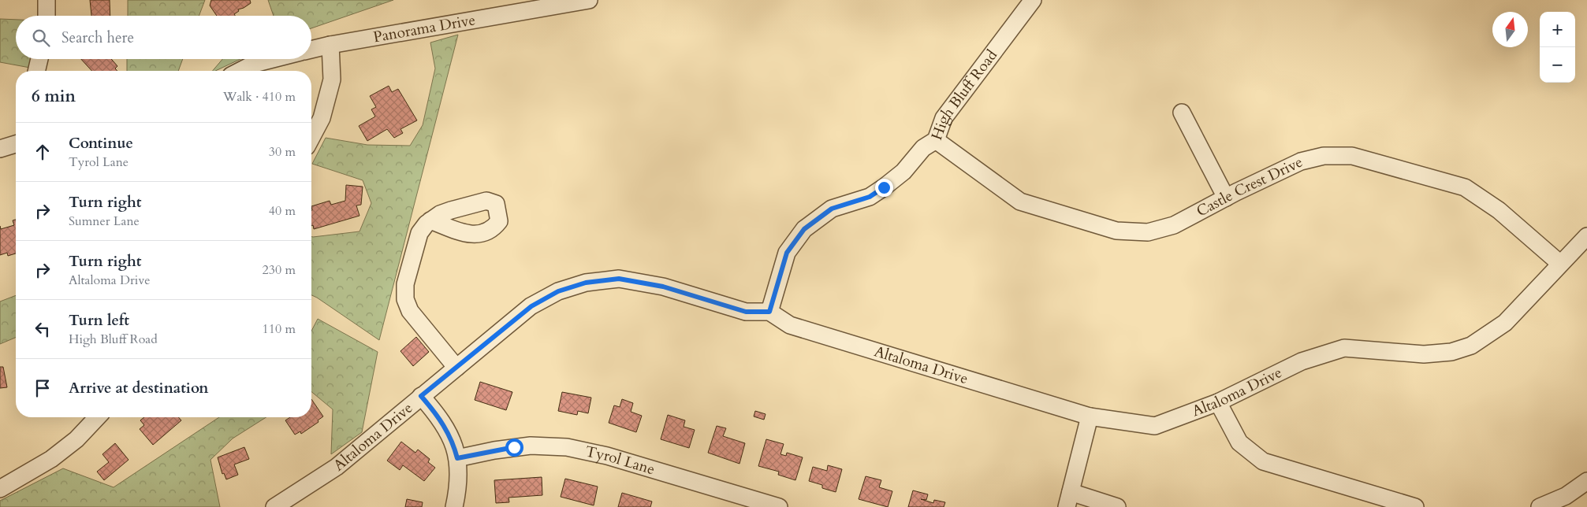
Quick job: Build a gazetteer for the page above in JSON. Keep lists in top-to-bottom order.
{
  "streets": {
    "street": [
      "Panorama Drive",
      "High Bluff Road",
      "Castle Crest Drive",
      "Altaloma Drive",
      "Tyrol Lane"
    ]
  },
  "crossings": [
    ["High Bluff Road", "Castle Crest Drive"],
    ["High Bluff Road", "Altaloma Drive"],
    ["Castle Crest Drive", "Altaloma Drive"]
  ],
  "north": "top",
  "page": {
    "map_buttons": ["+", "−"],
    "search": "Search here",
    "heading": ["6 min", "Walk · 410 m"],
    "list": [
      ["Continue", "Tyrol Lane", "30 m"],
      ["Turn right", "Sumner Lane", "40 m"],
      ["Turn right", "Altaloma Drive", "230 m"],
      ["Turn left", "High Bluff Road", "110 m"],
      "Arrive at destination"
    ]
  }
}
